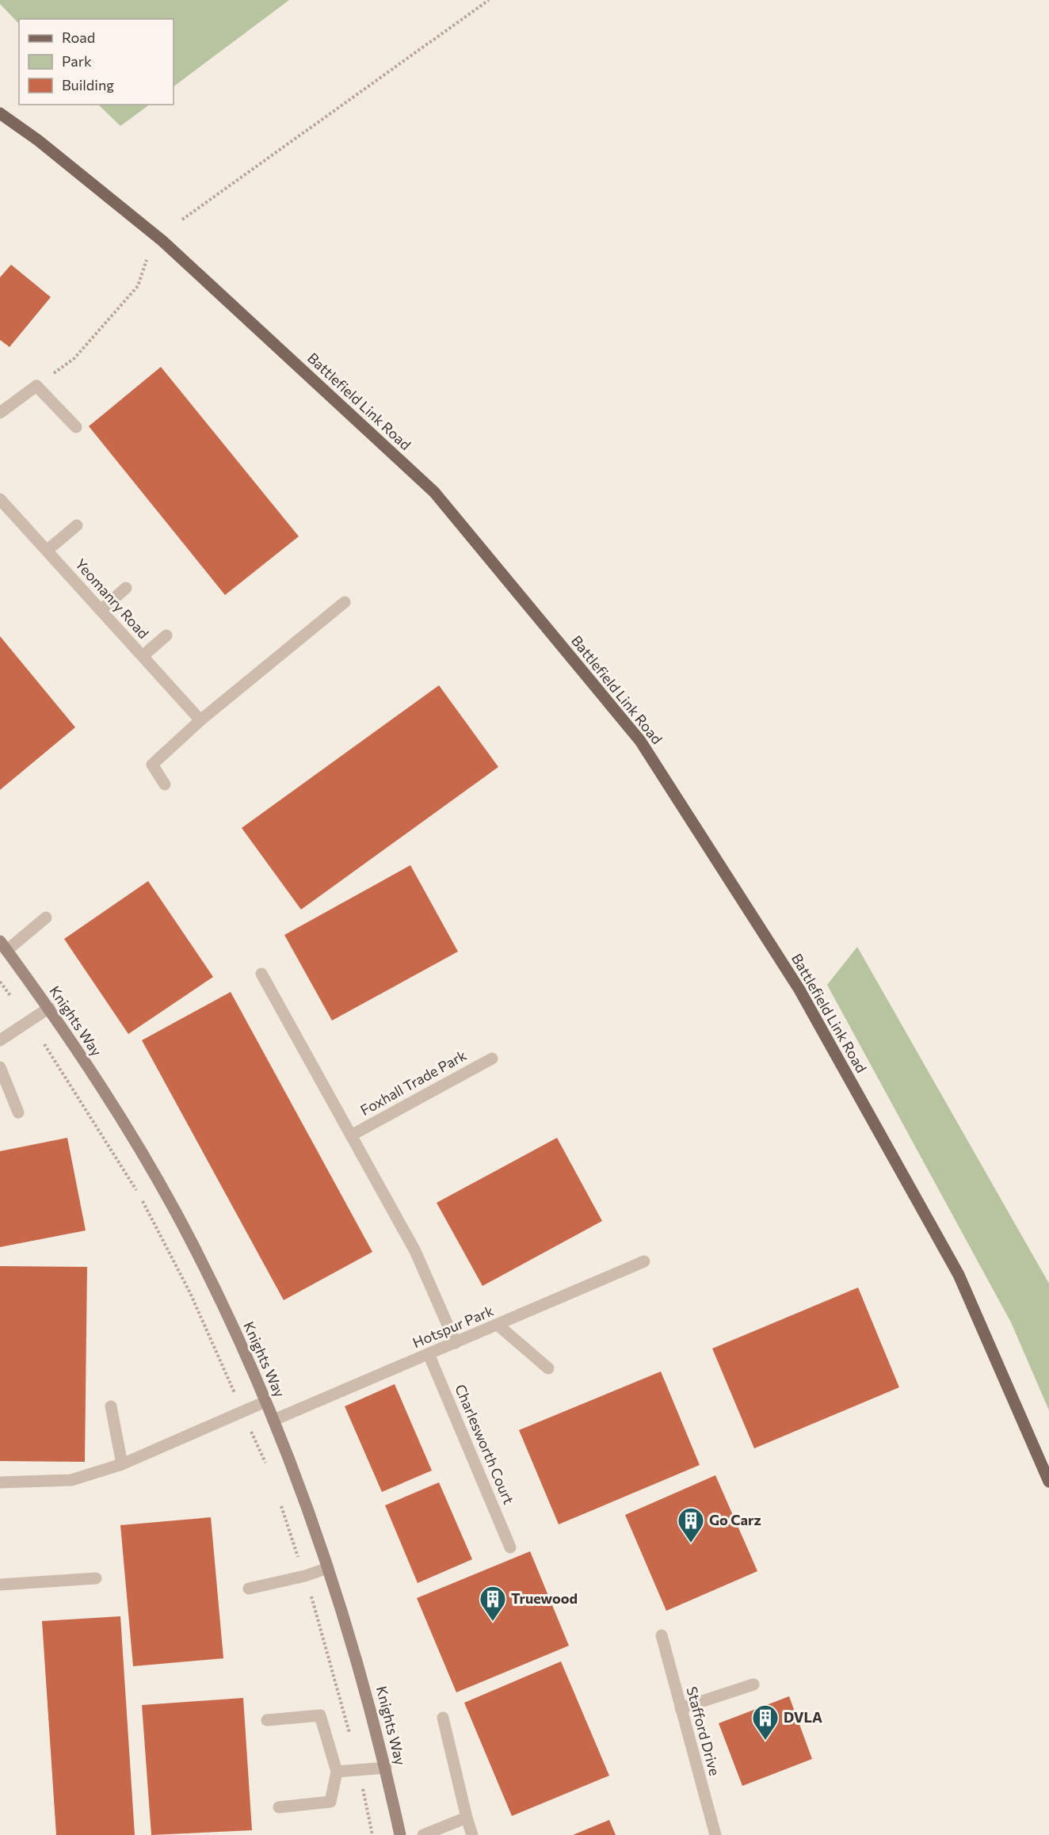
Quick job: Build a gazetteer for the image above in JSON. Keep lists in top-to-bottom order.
{
  "streets": {
    "main road": ["Battlefield Link Road"],
    "street": [
      "Yeomanry Road",
      "Knights Way",
      "Foxhall Trade Park",
      "Hotspur Park",
      "Charlesworth Court",
      "Stafford Drive"
    ]
  },
  "crossings": [
    ["Knights Way", "Hotspur Park"],
    ["Hotspur Park", "Charlesworth Court"]
  ],
  "places": {
    "building": ["Go Carz", "Truewood", "DVLA"]
  },
  "legend": ["Road", "Park", "Building"]
}
